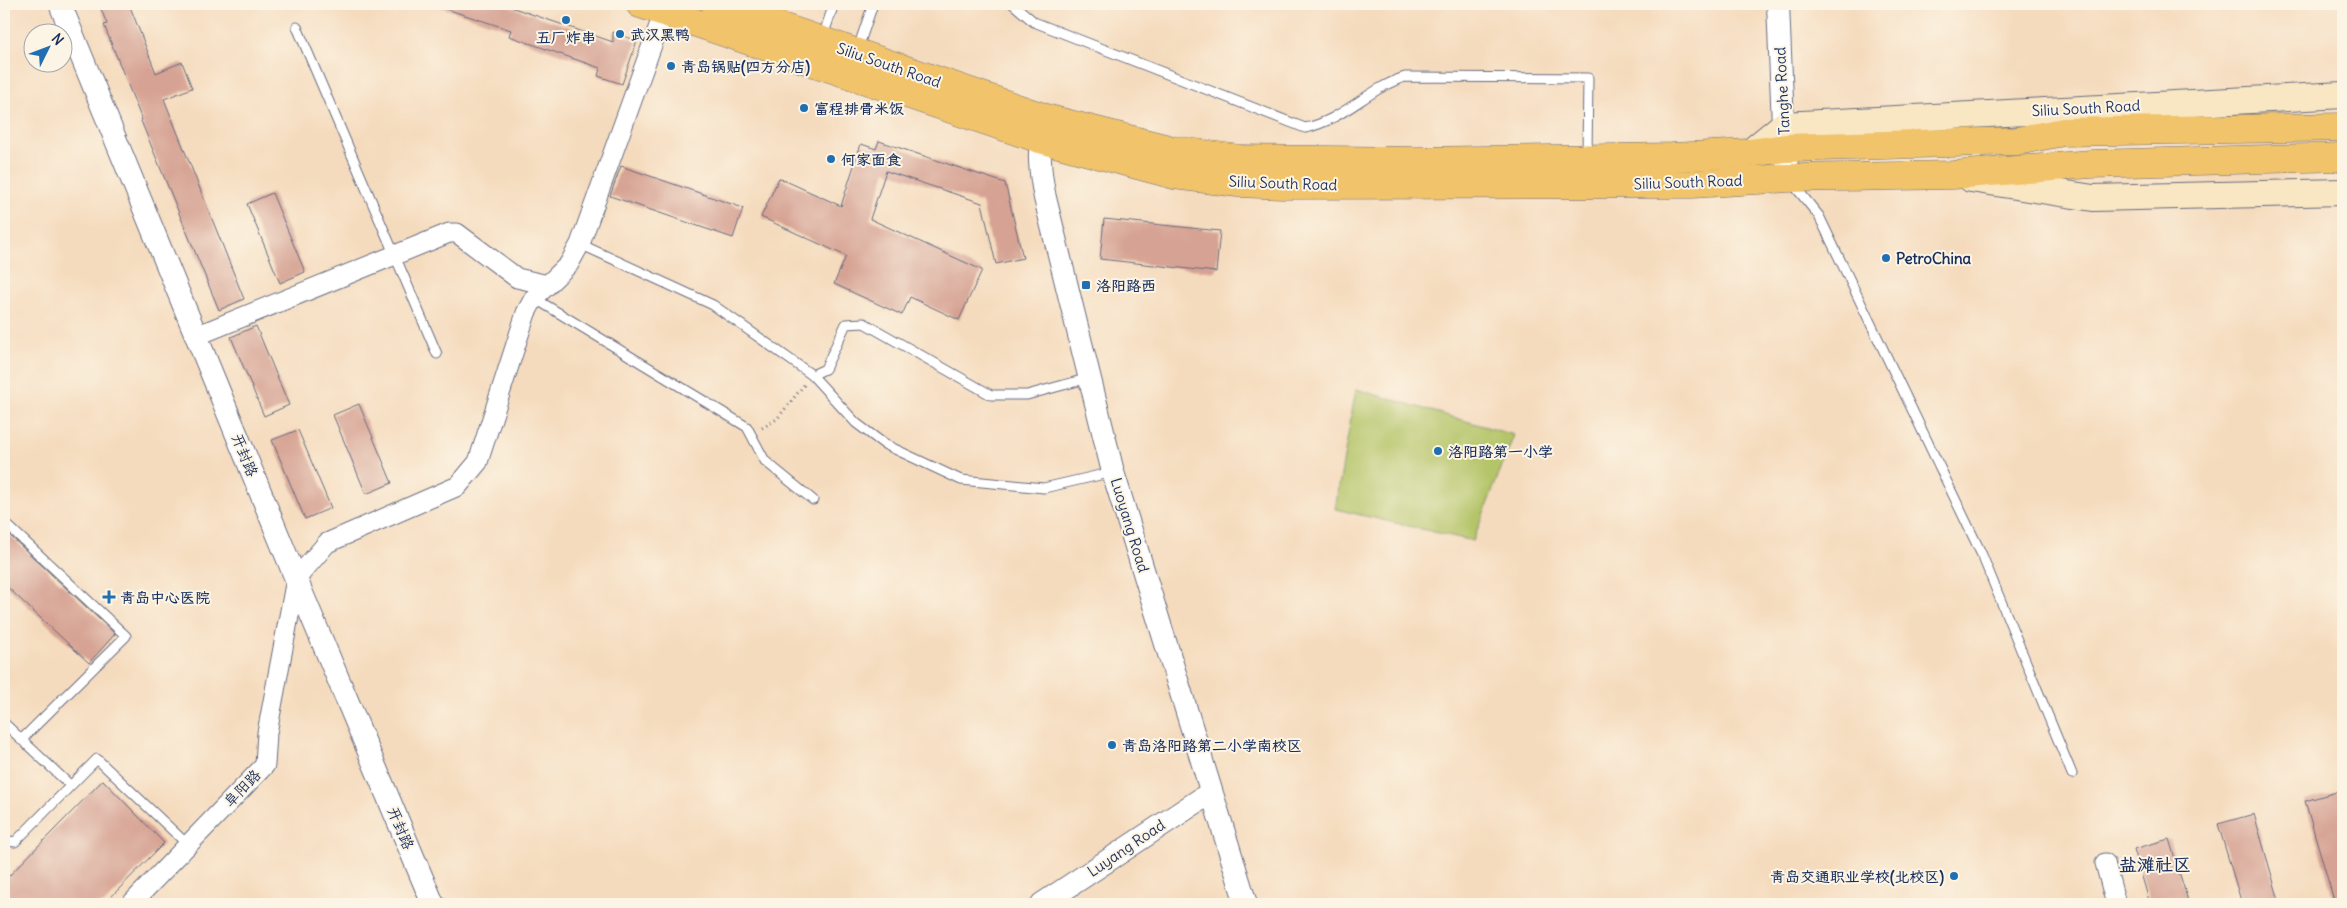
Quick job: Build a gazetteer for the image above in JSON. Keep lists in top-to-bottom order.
{
  "streets": {
    "main road": ["Siliu South Road"],
    "street": [
      "Tanghe Road",
      "开封路",
      "Luoyang Road",
      "阜阳路",
      "Luyang Road"
    ]
  },
  "crossings": [
    ["Siliu South Road", "Tanghe Road"],
    ["Siliu South Road", "Luoyang Road"],
    ["开封路", "阜阳路"],
    ["Luoyang Road", "Luyang Road"]
  ],
  "districts": ["盐滩社区"],
  "places": {
    "other": [
      "五厂炸串",
      "武汉黑鸭",
      "青岛锅贴(四方分店)",
      "富程排骨米饭",
      "何家面食",
      "PetroChina",
      "洛阳路第一小学",
      "青岛洛阳路第二小学南校区",
      "青岛交通职业学校(北校区)"
    ],
    "transit": ["洛阳路西"],
    "health": ["青岛中心医院"]
  },
  "north": "top right"
}
